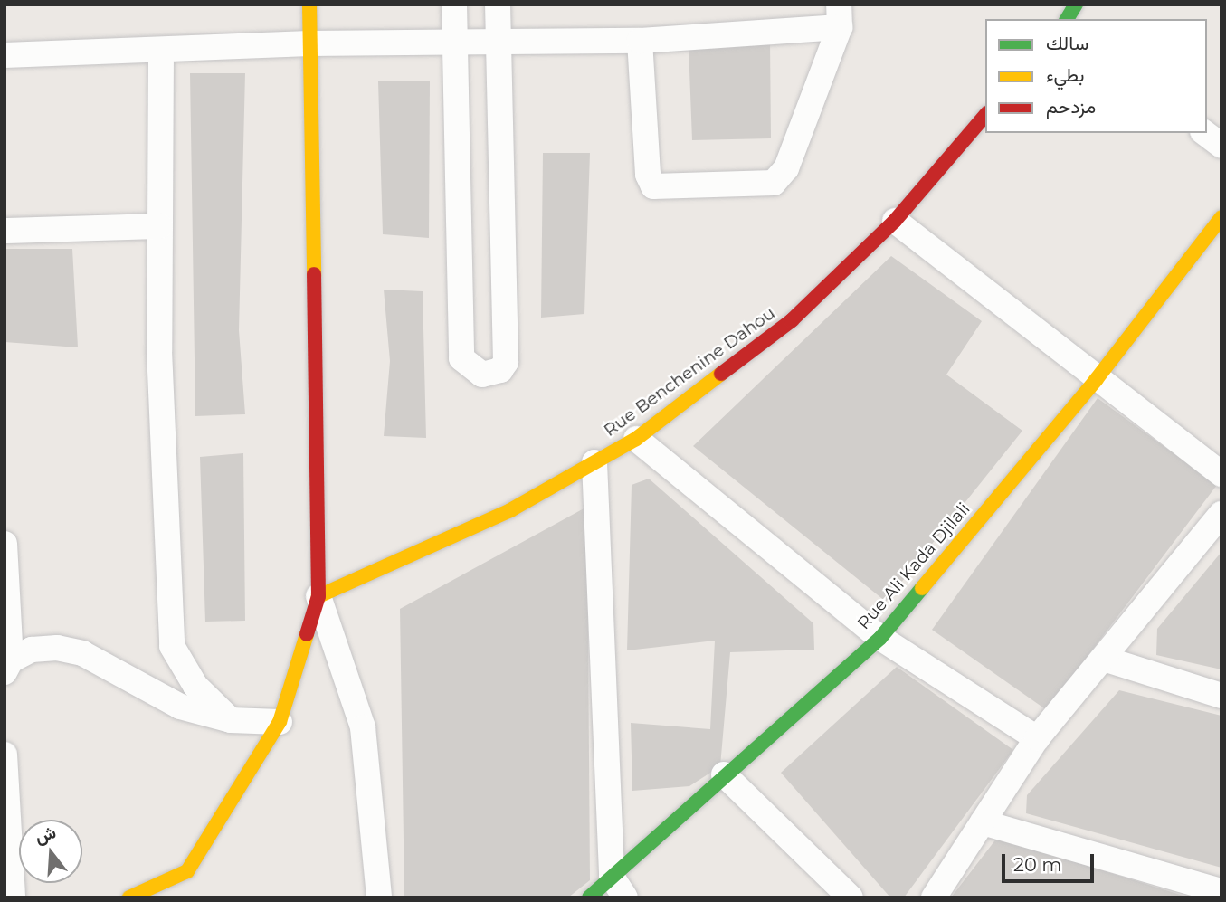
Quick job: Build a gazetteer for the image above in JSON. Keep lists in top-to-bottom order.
{
  "streets": {
    "street": ["Rue Benchenine Dahou", "Rue Ali Kada Djilali"]
  },
  "legend": ["سالك", "بطيء", "مزدحم"],
  "scale_bar": "20 m",
  "north": "top"
}
